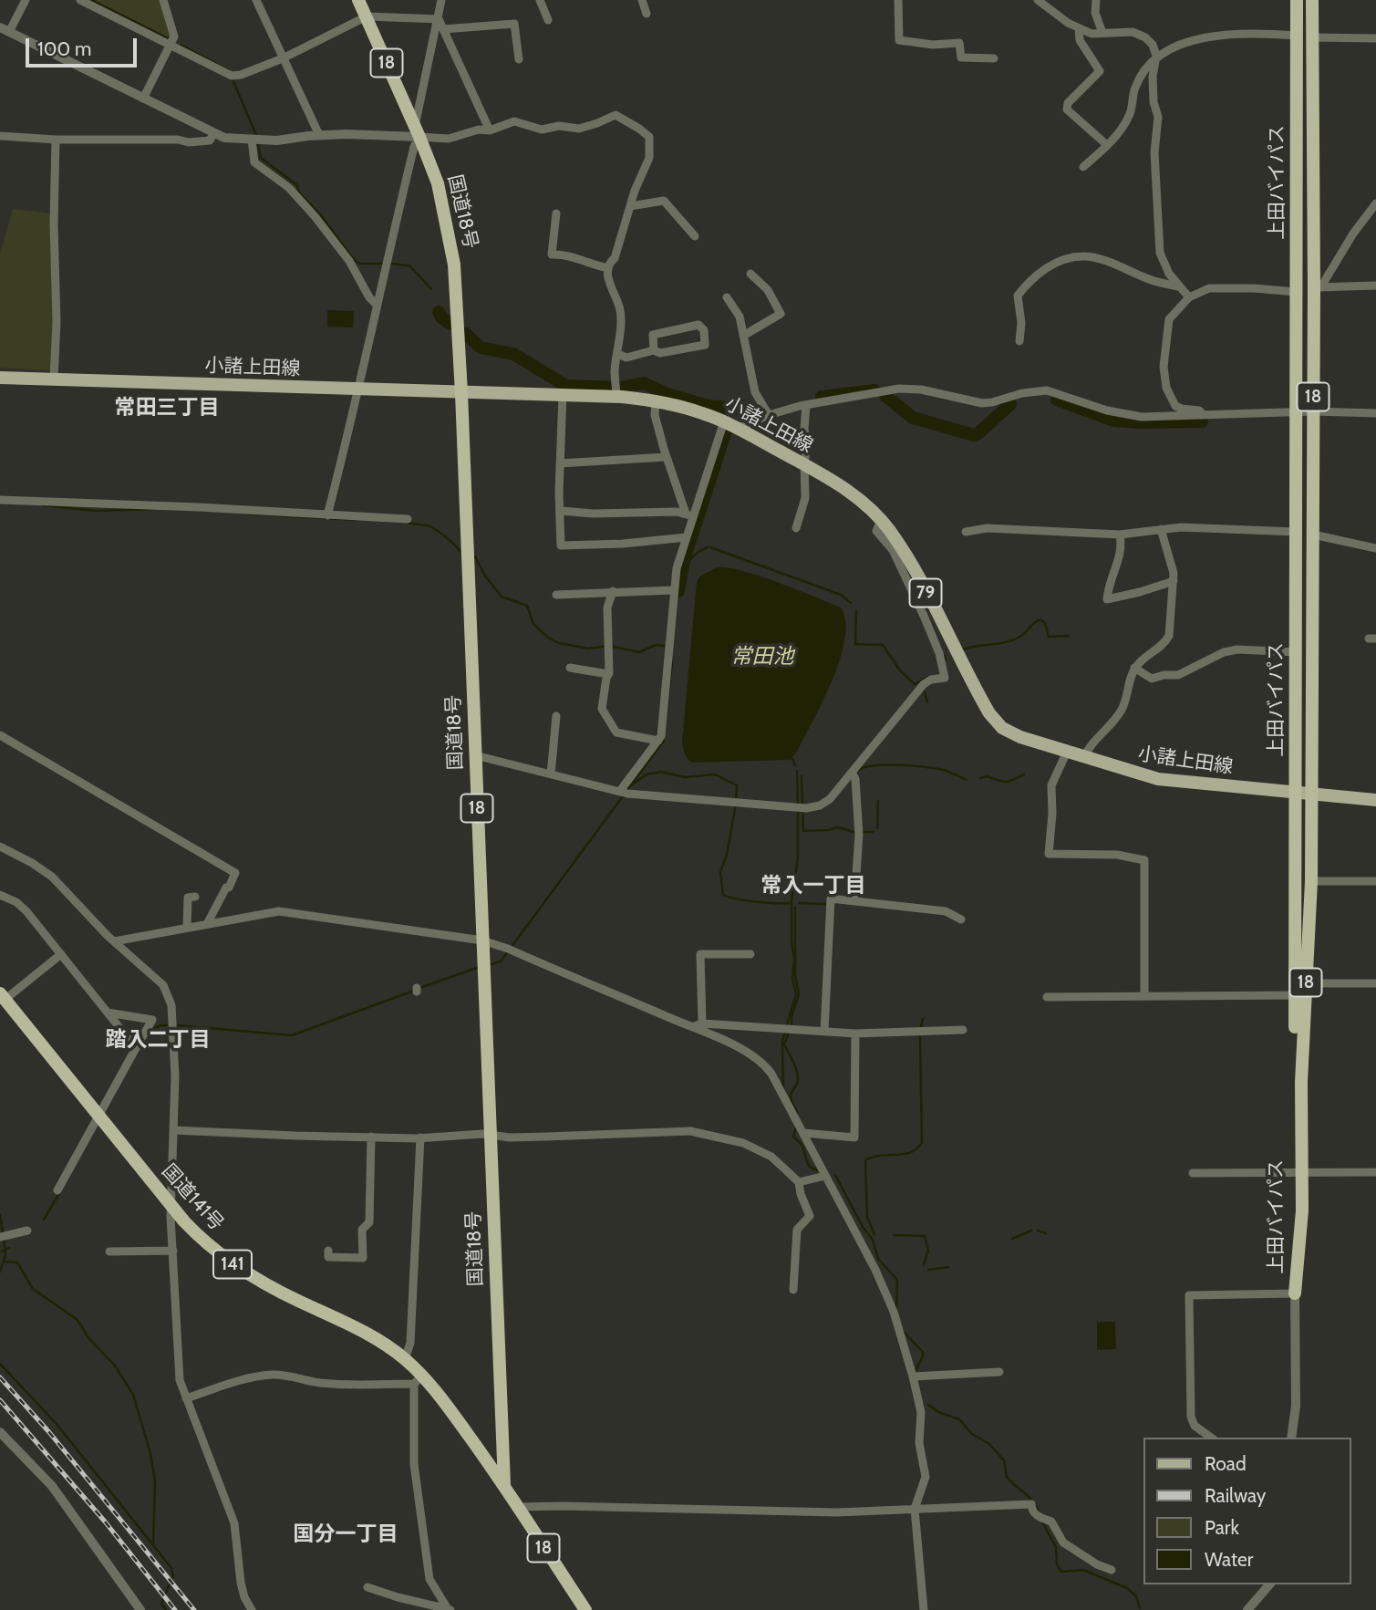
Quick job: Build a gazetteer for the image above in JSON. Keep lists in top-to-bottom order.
{
  "streets": {
    "highway": [
      "18",
      "上田バイパス",
      "国道18号",
      "国道141号",
      "141"
    ],
    "main road": ["小諸上田線", "79"]
  },
  "crossings": [
    ["上田バイパス", "小諸上田線"],
    ["国道18号", "小諸上田線"],
    ["国道18号", "国道141号"]
  ],
  "districts": [
    "常田三丁目",
    "常入一丁目",
    "踏入二丁目",
    "国分一丁目"
  ],
  "water": ["常田池"],
  "legend": [
    "Road",
    "Railway",
    "Park",
    "Water"
  ],
  "scale_bar": "100 m"
}
